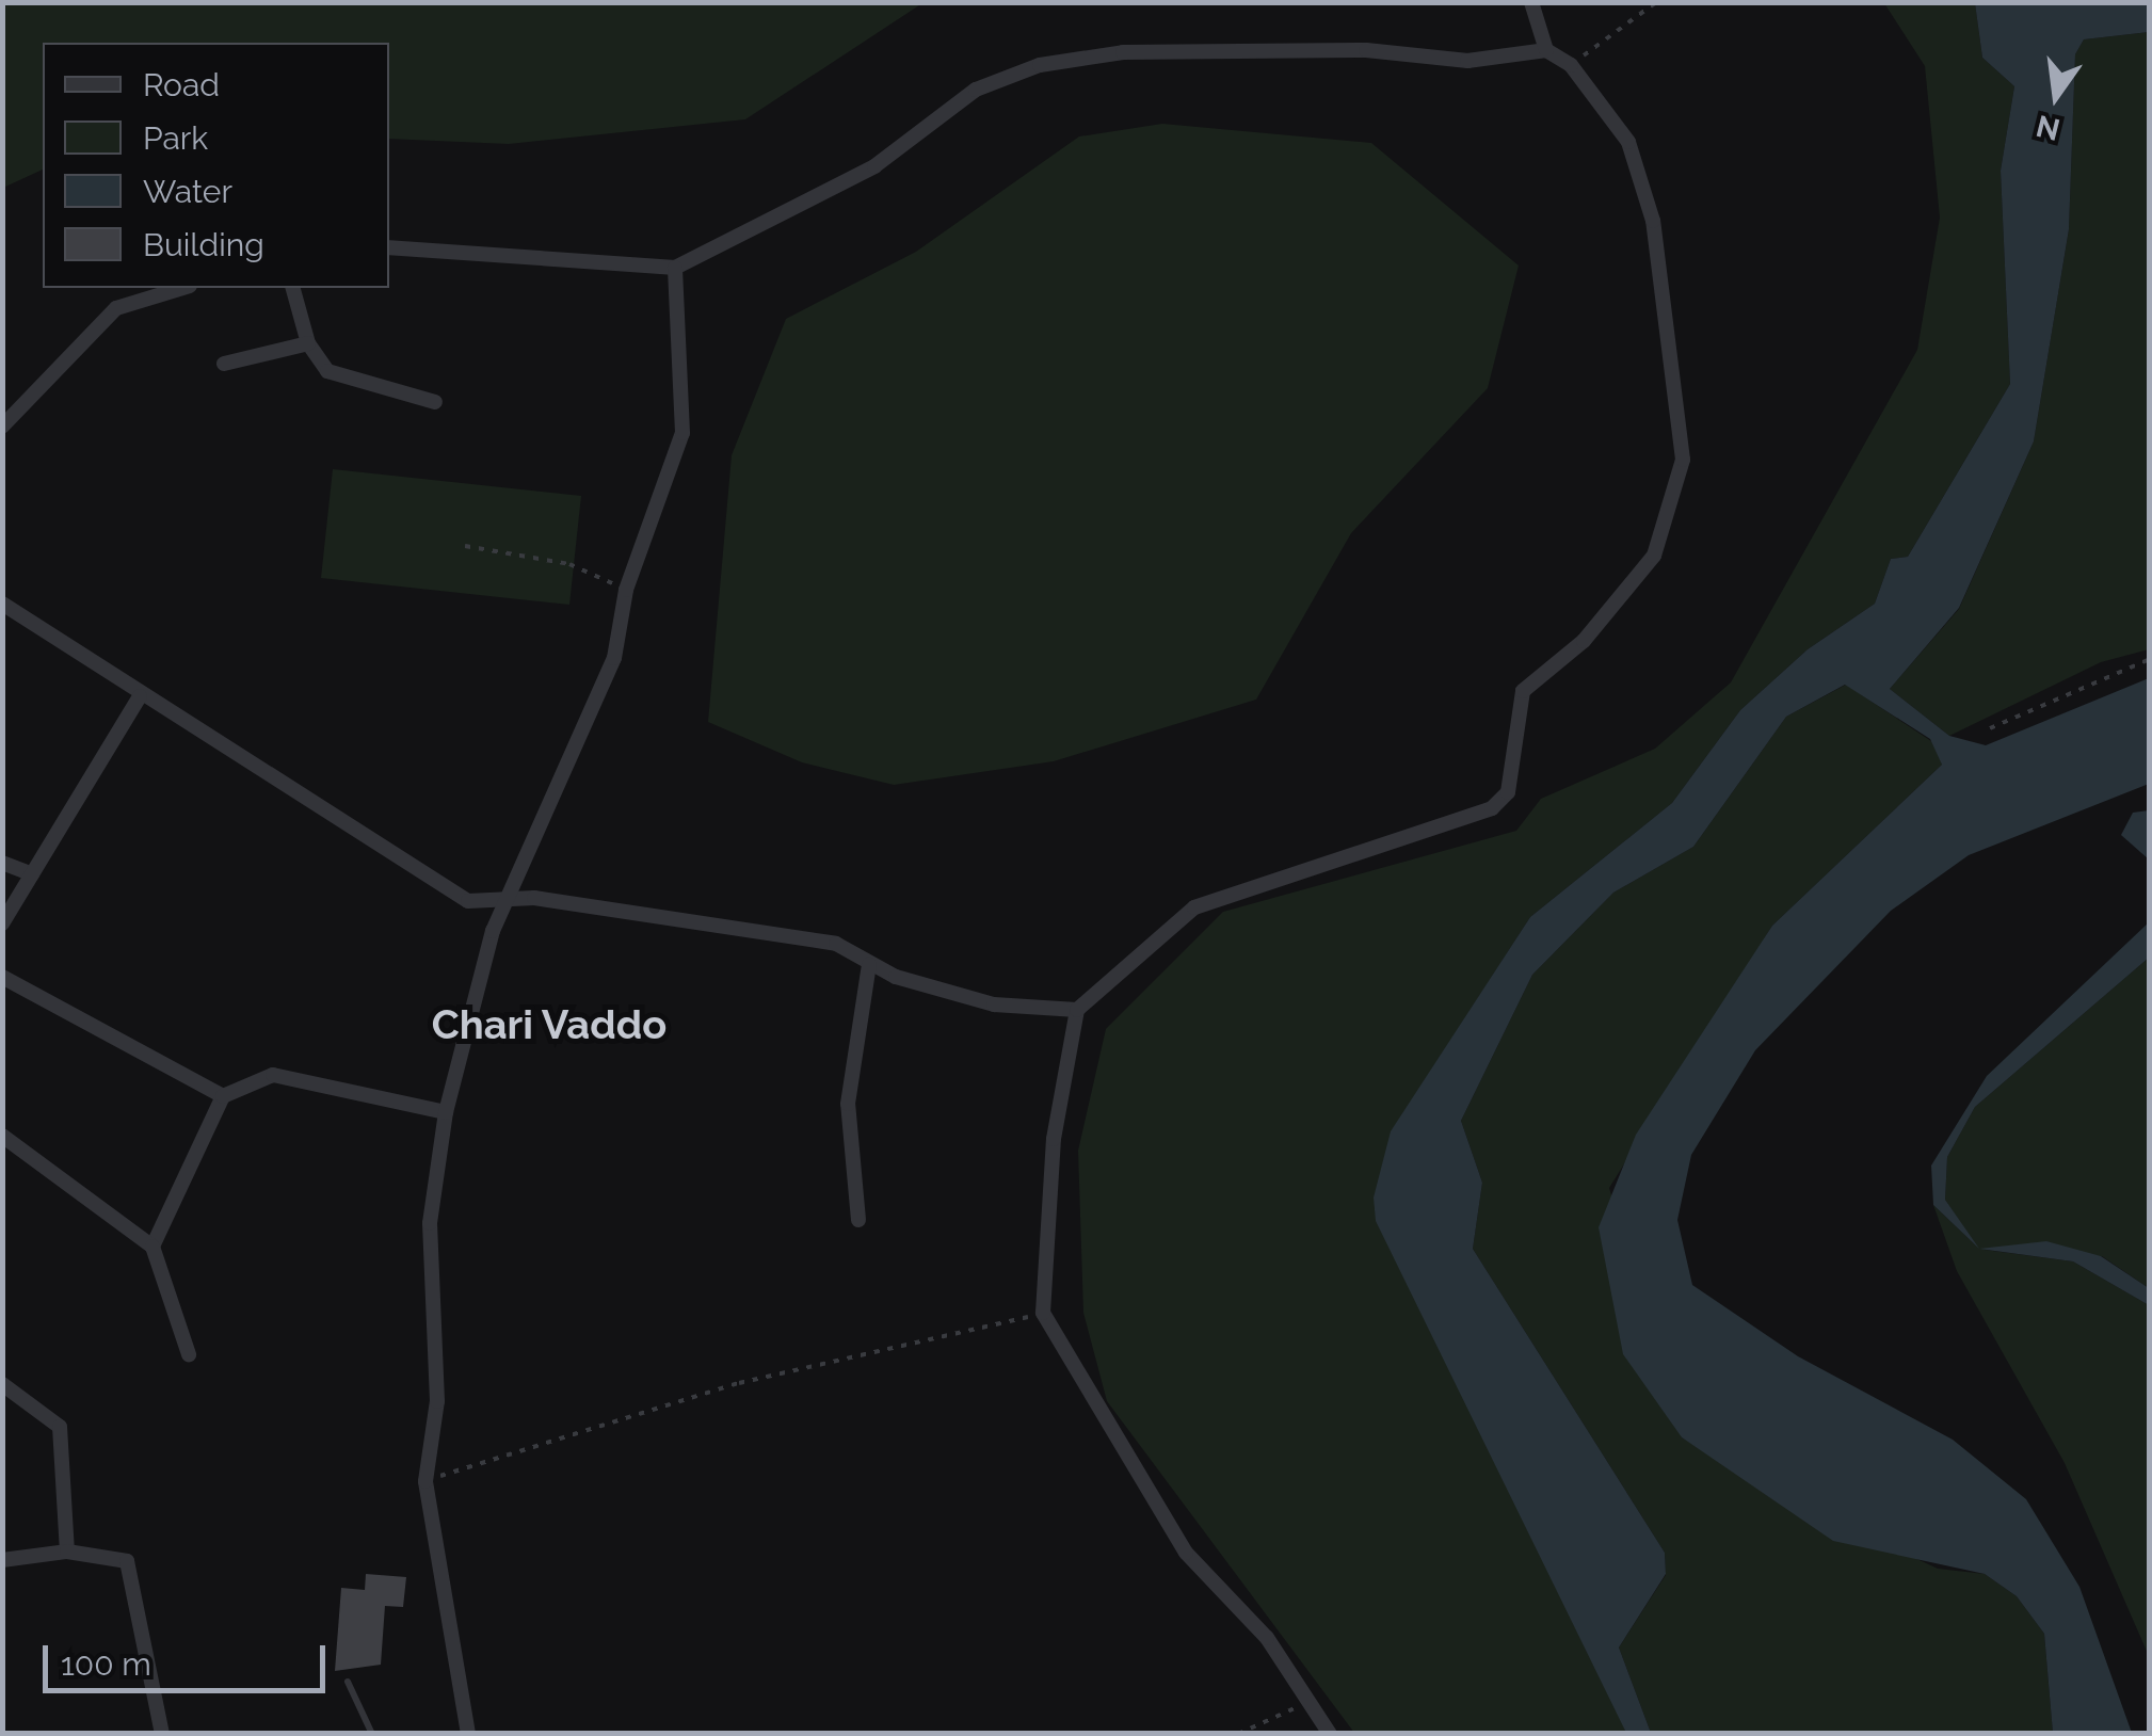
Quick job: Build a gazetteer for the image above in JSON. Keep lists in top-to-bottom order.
{
  "districts": ["Chari Vaddo"],
  "legend": [
    "Road",
    "Park",
    "Water",
    "Building"
  ],
  "scale_bar": "100 m",
  "north": "bottom"
}
